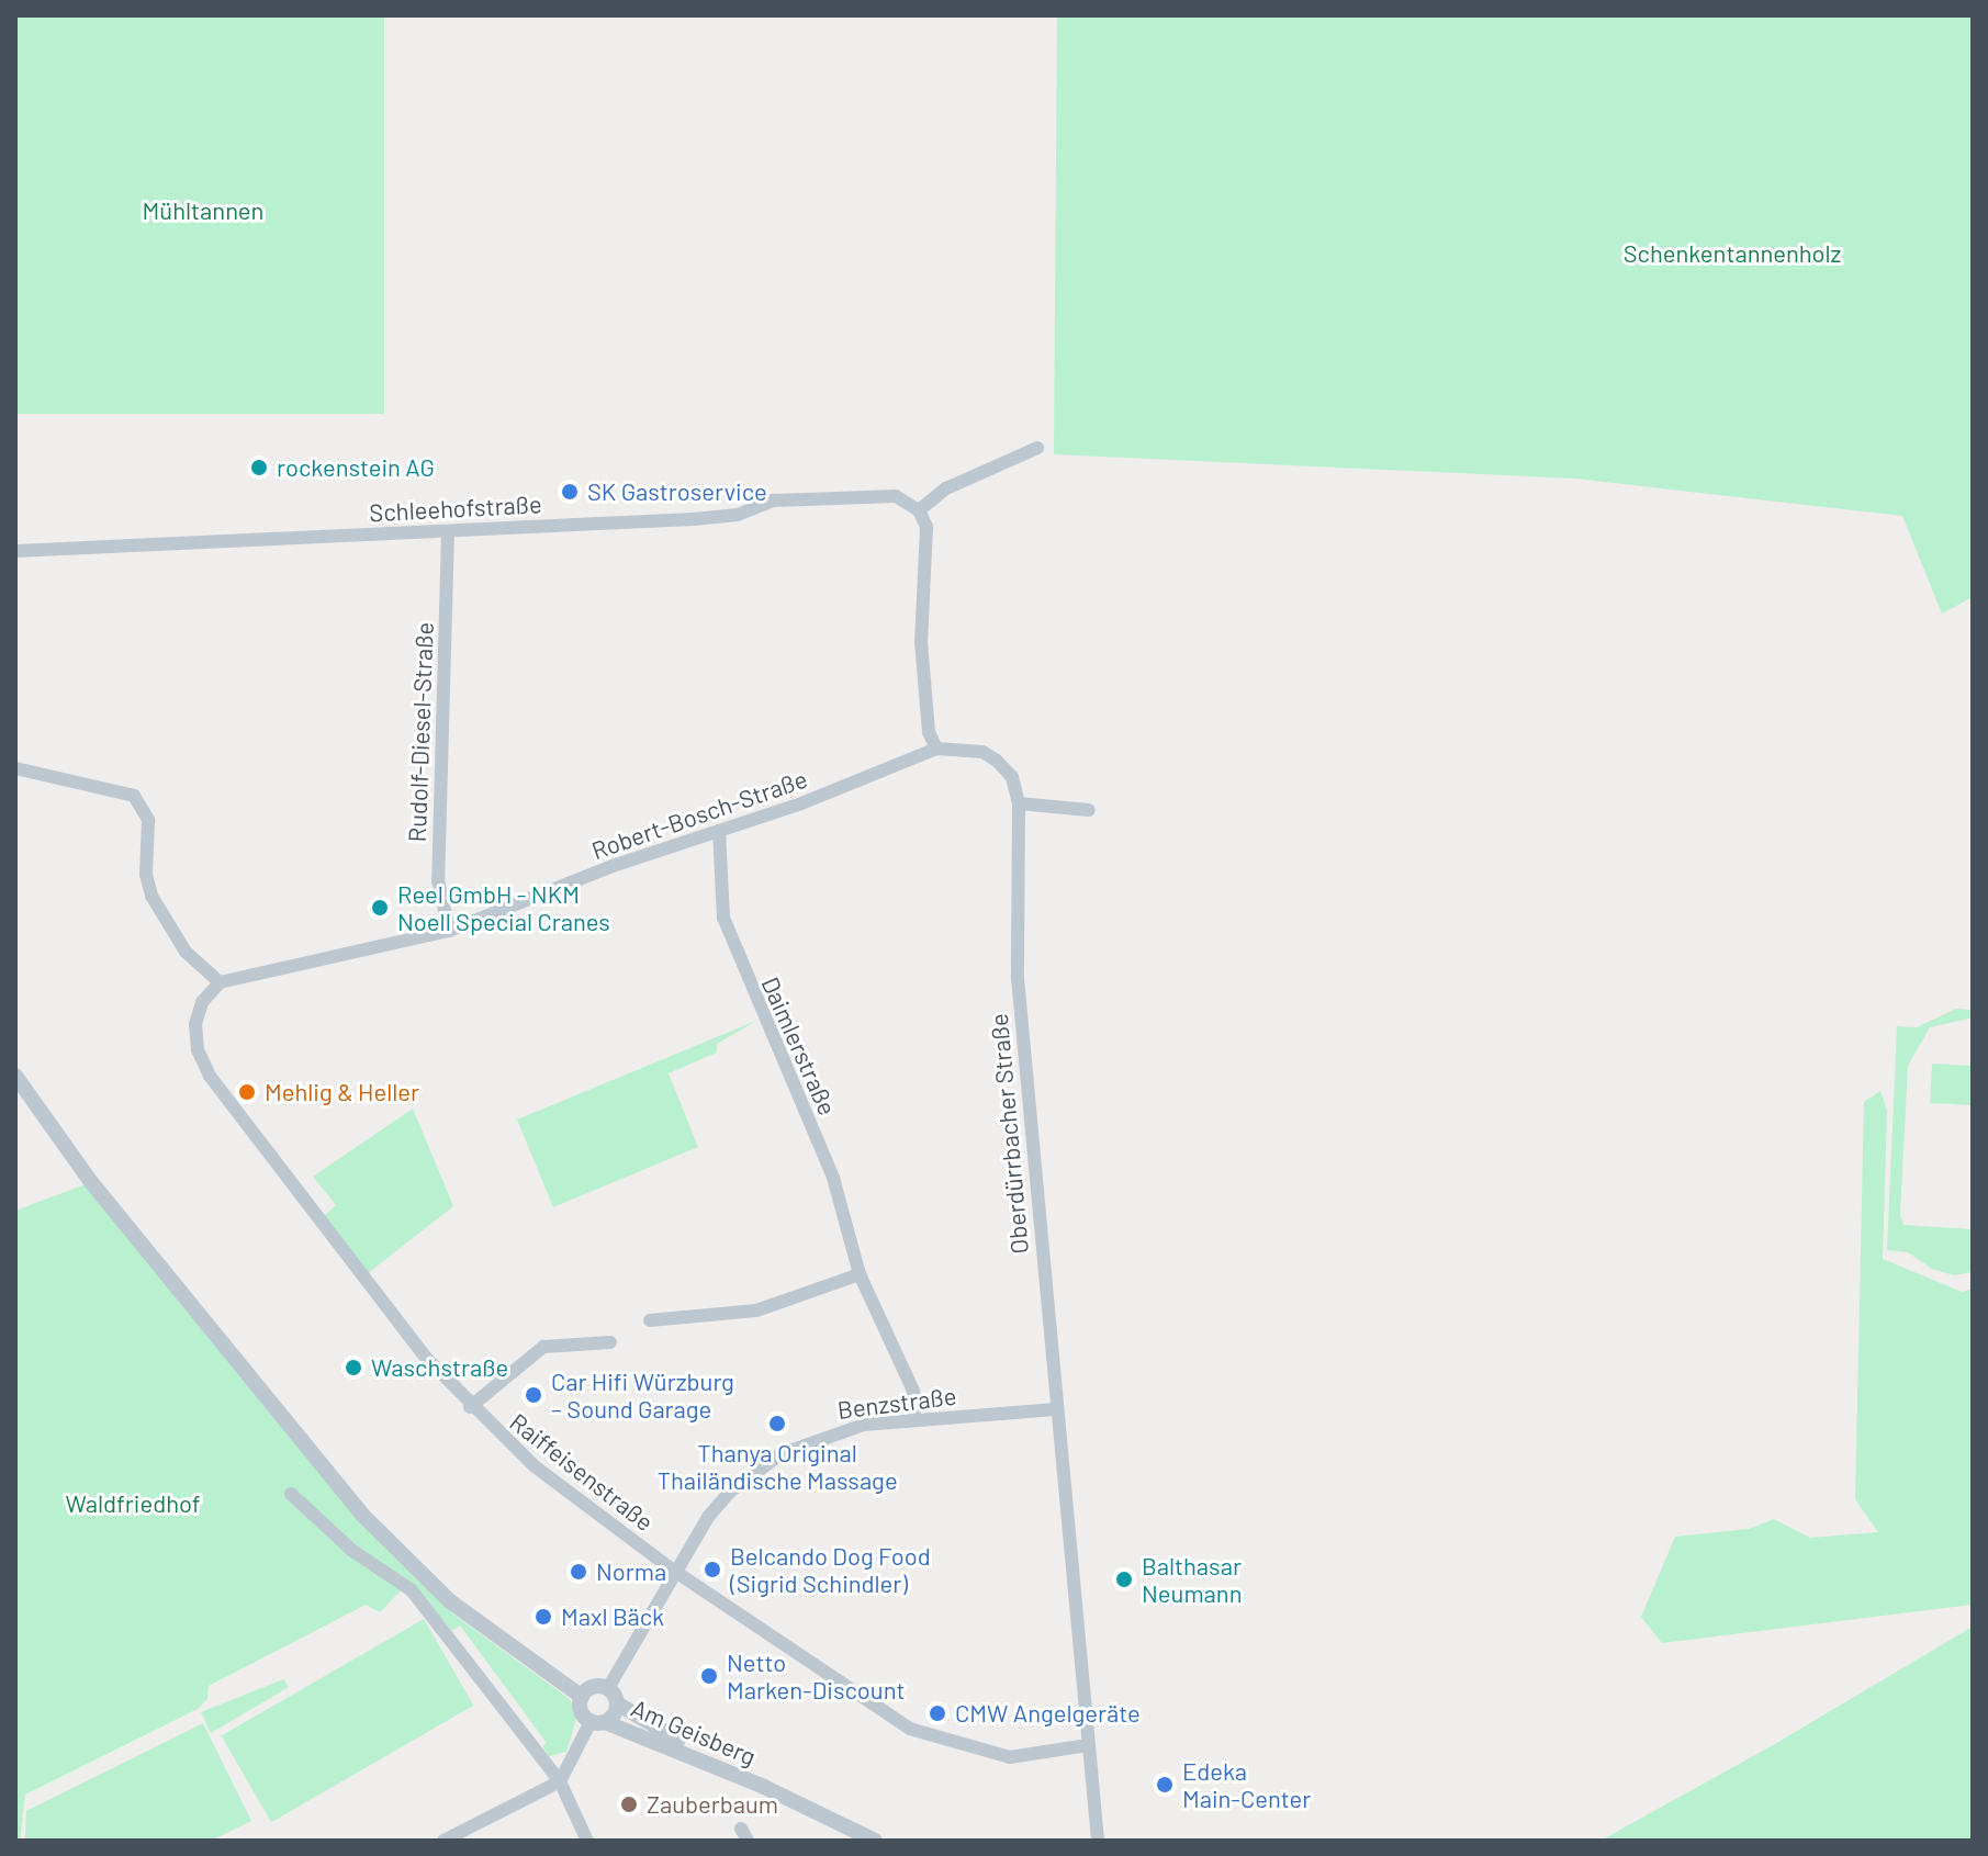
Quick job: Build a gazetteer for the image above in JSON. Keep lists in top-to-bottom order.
{
  "streets": {
    "street": [
      "Schleehofstraße",
      "Rudolf-Diesel-Straße",
      "Robert-Bosch-Straße",
      "Daimlerstraße",
      "Oberdürrbacher Straße",
      "Benzstraße",
      "Raiffeisenstraße",
      "Am Geisberg"
    ]
  },
  "crossings": [
    ["Schleehofstraße", "Rudolf-Diesel-Straße"],
    ["Rudolf-Diesel-Straße", "Robert-Bosch-Straße"],
    ["Robert-Bosch-Straße", "Daimlerstraße"],
    ["Robert-Bosch-Straße", "Oberdürrbacher Straße"],
    ["Robert-Bosch-Straße", "Raiffeisenstraße"],
    ["Daimlerstraße", "Benzstraße"],
    ["Oberdürrbacher Straße", "Benzstraße"],
    ["Oberdürrbacher Straße", "Raiffeisenstraße"],
    ["Benzstraße", "Raiffeisenstraße"],
    ["Benzstraße", "Am Geisberg"]
  ],
  "parks": ["Mühltannen", "Schenkentannenholz", "Waldfriedhof"],
  "places": [
    "rockenstein AG",
    "SK Gastroservice",
    "Reel GmbH - NKM Noell Special Cranes",
    "Mehlig & Heller",
    "Waschstraße",
    "Car Hifi Würzburg – Sound Garage",
    "Thanya Original Thailändische Massage",
    "Belcando Dog Food (Sigrid Schindler)",
    "Norma",
    "Balthasar Neumann",
    "Maxl Bäck",
    "Netto Marken-Discount",
    "CMW Angelgeräte",
    "Edeka Main-Center",
    "Zauberbaum"
  ]
}
